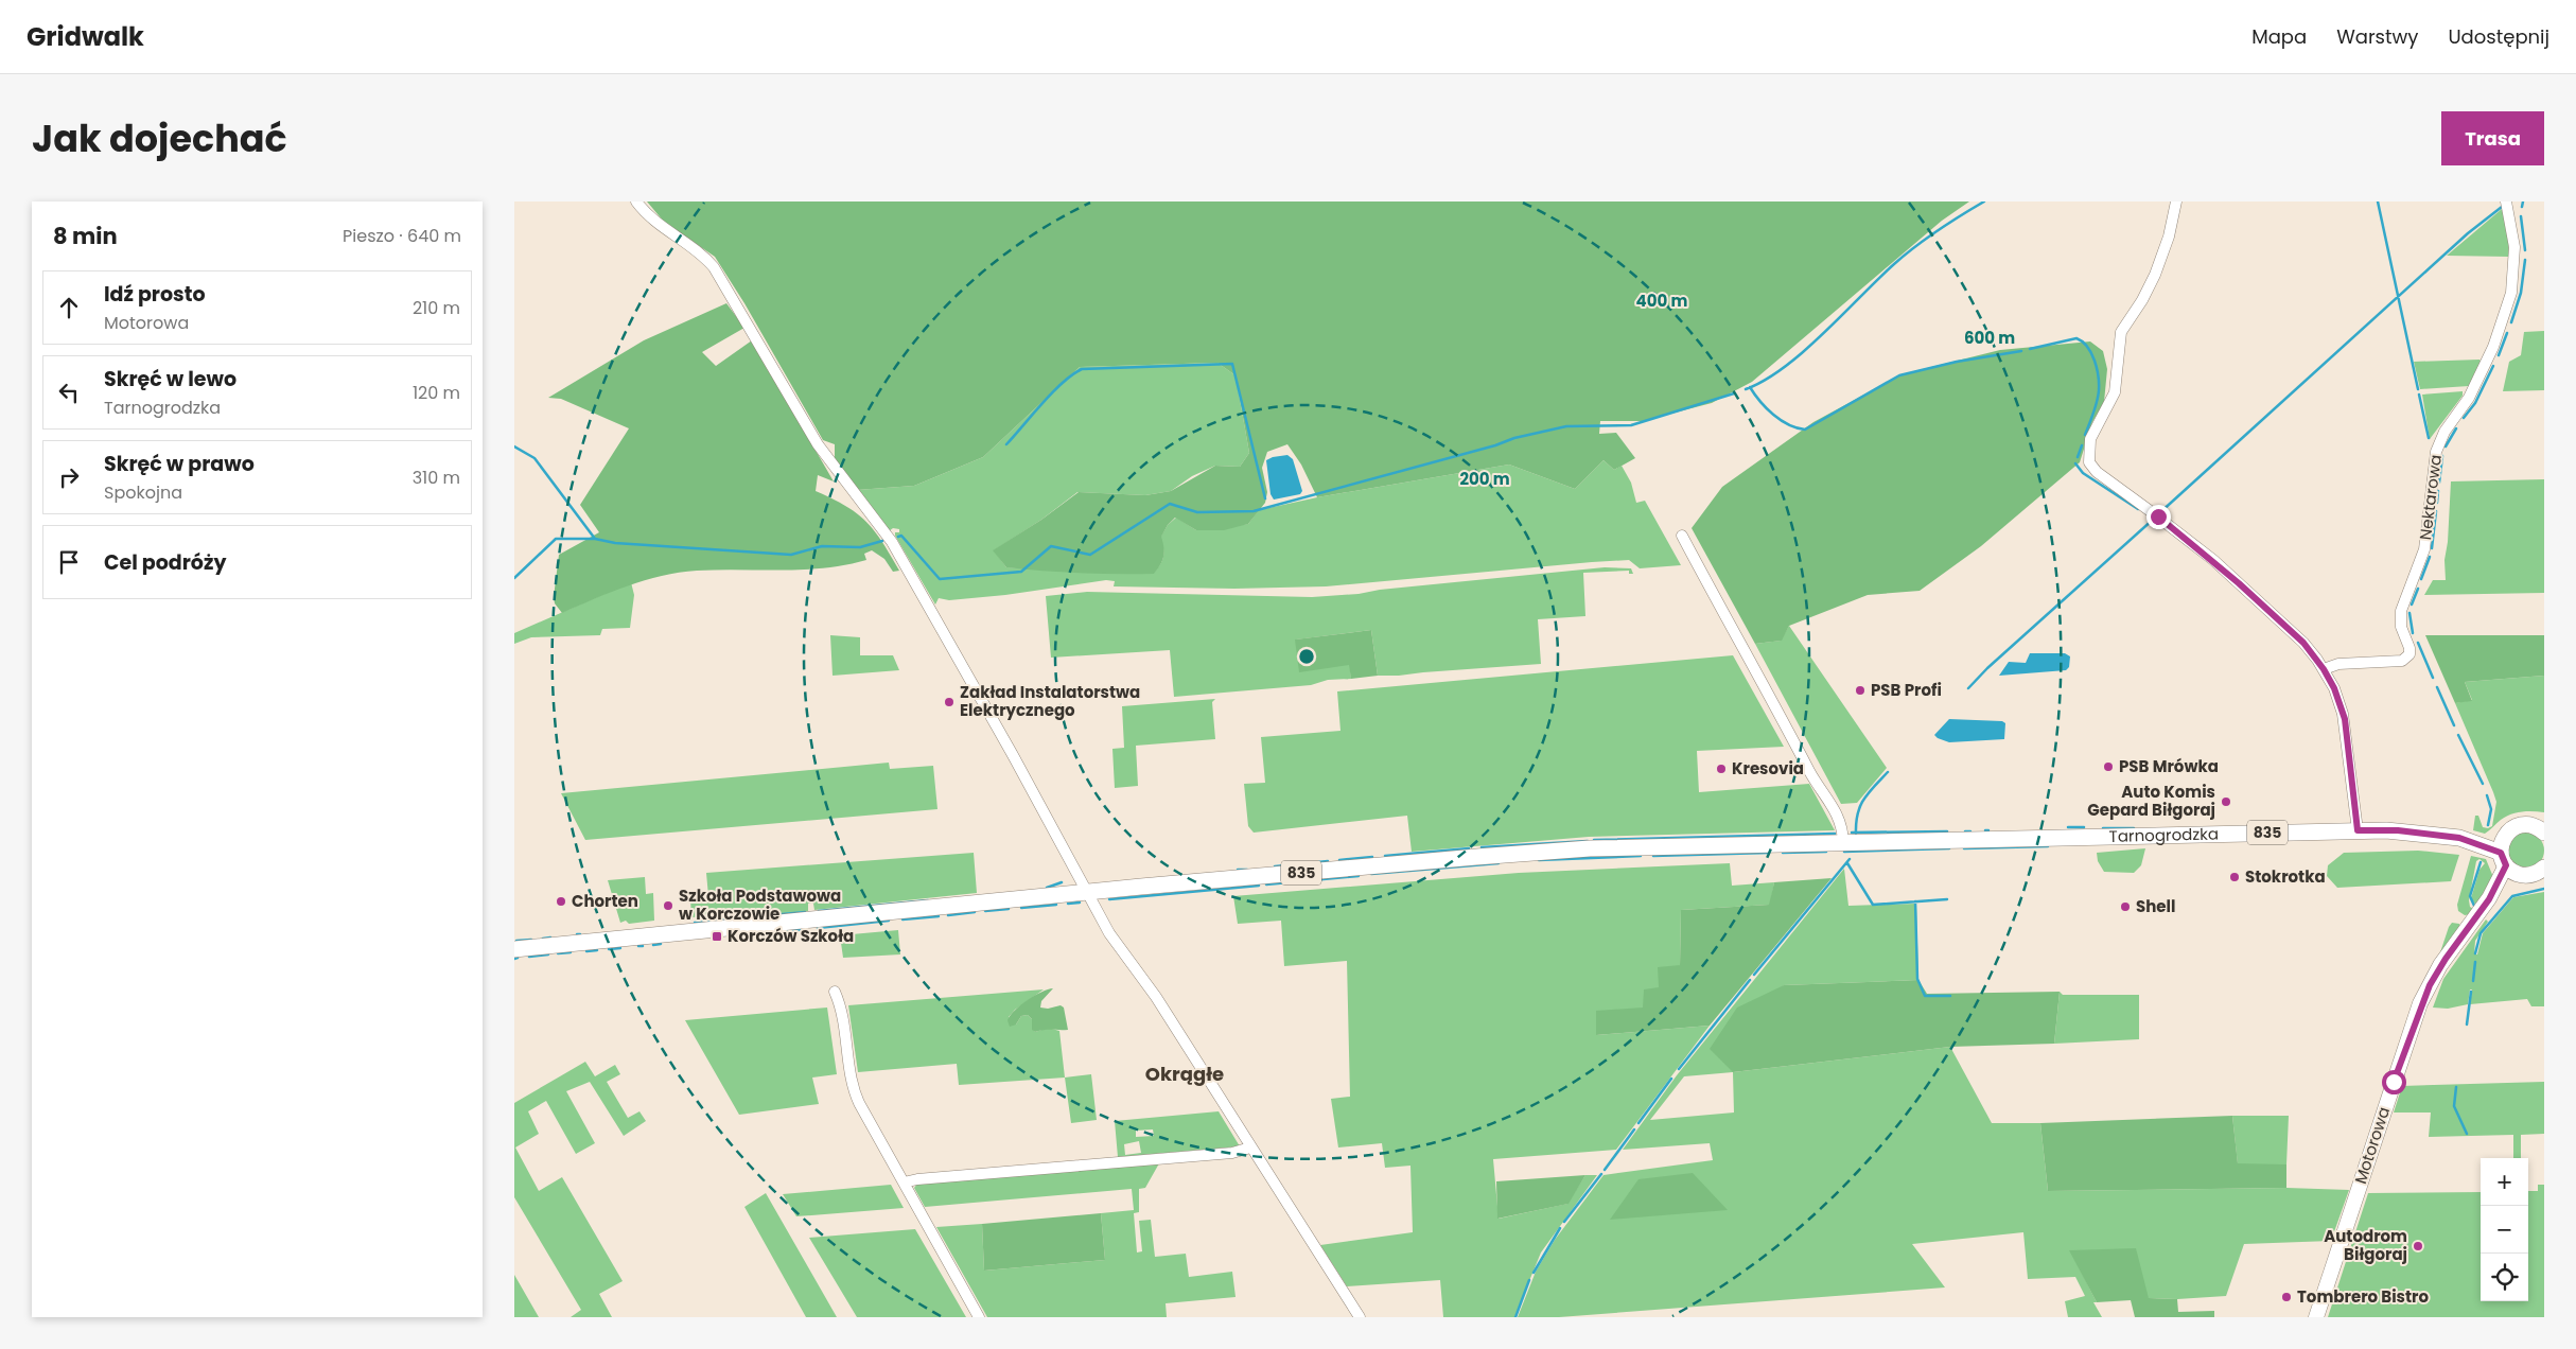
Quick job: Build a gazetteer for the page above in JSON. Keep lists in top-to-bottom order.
{
  "streets": {
    "main road": ["835", "Tarnogrodzka"],
    "street": ["Nektarowa", "Motorowa"]
  },
  "crossings": [
    ["835", "Tarnogrodzka"],
    ["835", "Motorowa"],
    ["Tarnogrodzka", "Motorowa"]
  ],
  "districts": ["Okrągłe"],
  "places": {
    "other": [
      "PSB Profi",
      "Zakład Instalatorstwa Elektrycznego",
      "PSB Mrówka",
      "Kresovia",
      "Auto Komis Gepard Biłgoraj",
      "Stokrotka",
      "Chorten",
      "Szkoła Podstawowa w Korczowie",
      "Shell",
      "Autodrom Biłgoraj",
      "Tombrero Bistro"
    ],
    "transit": ["Korczów Szkoła"]
  },
  "page": {
    "header": "Gridwalk",
    "nav": ["Mapa", "Warstwy", "Udostępnij"],
    "title": "Jak dojechać",
    "buttons": "Trasa",
    "heading": ["8 min", "Pieszo · 640 m"],
    "list": [
      ["Idź prosto", "Motorowa", "210 m"],
      ["Skręć w lewo", "Tarnogrodzka", "120 m"],
      ["Skręć w prawo", "Spokojna", "310 m"],
      "Cel podróży"
    ],
    "map_buttons": ["+", "−"]
  },
  "rings": ["400 m", "600 m", "200 m"]
}
